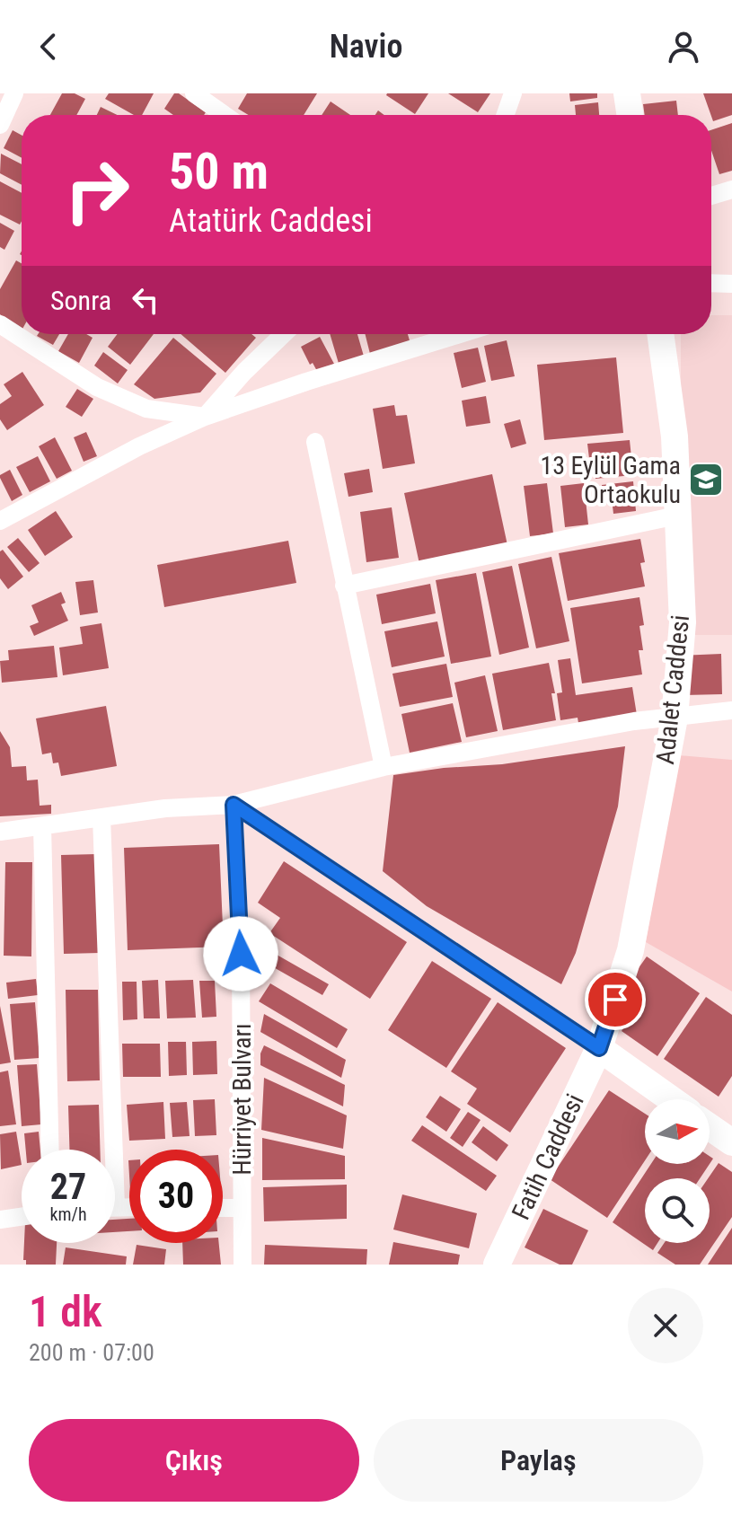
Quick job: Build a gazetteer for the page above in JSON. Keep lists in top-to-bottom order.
{
  "streets": {
    "street": ["Adalet Caddesi", "Hürriyet Bulvarı", "Fatih Caddesi"]
  },
  "crossings": [
    ["Adalet Caddesi", "Fatih Caddesi"]
  ],
  "places": {
    "school or university": ["13 Eylül Gama Ortaokulu"]
  },
  "north": "right",
  "page": {
    "header": "Navio",
    "turn": ["50 m", "Atatürk Caddesi"],
    "then": "Sonra",
    "speed": "27 km/h",
    "limit": "30",
    "heading": ["1 dk", "200 m · 07:00"],
    "buttons": ["Çıkış", "Paylaş"]
  }
}
